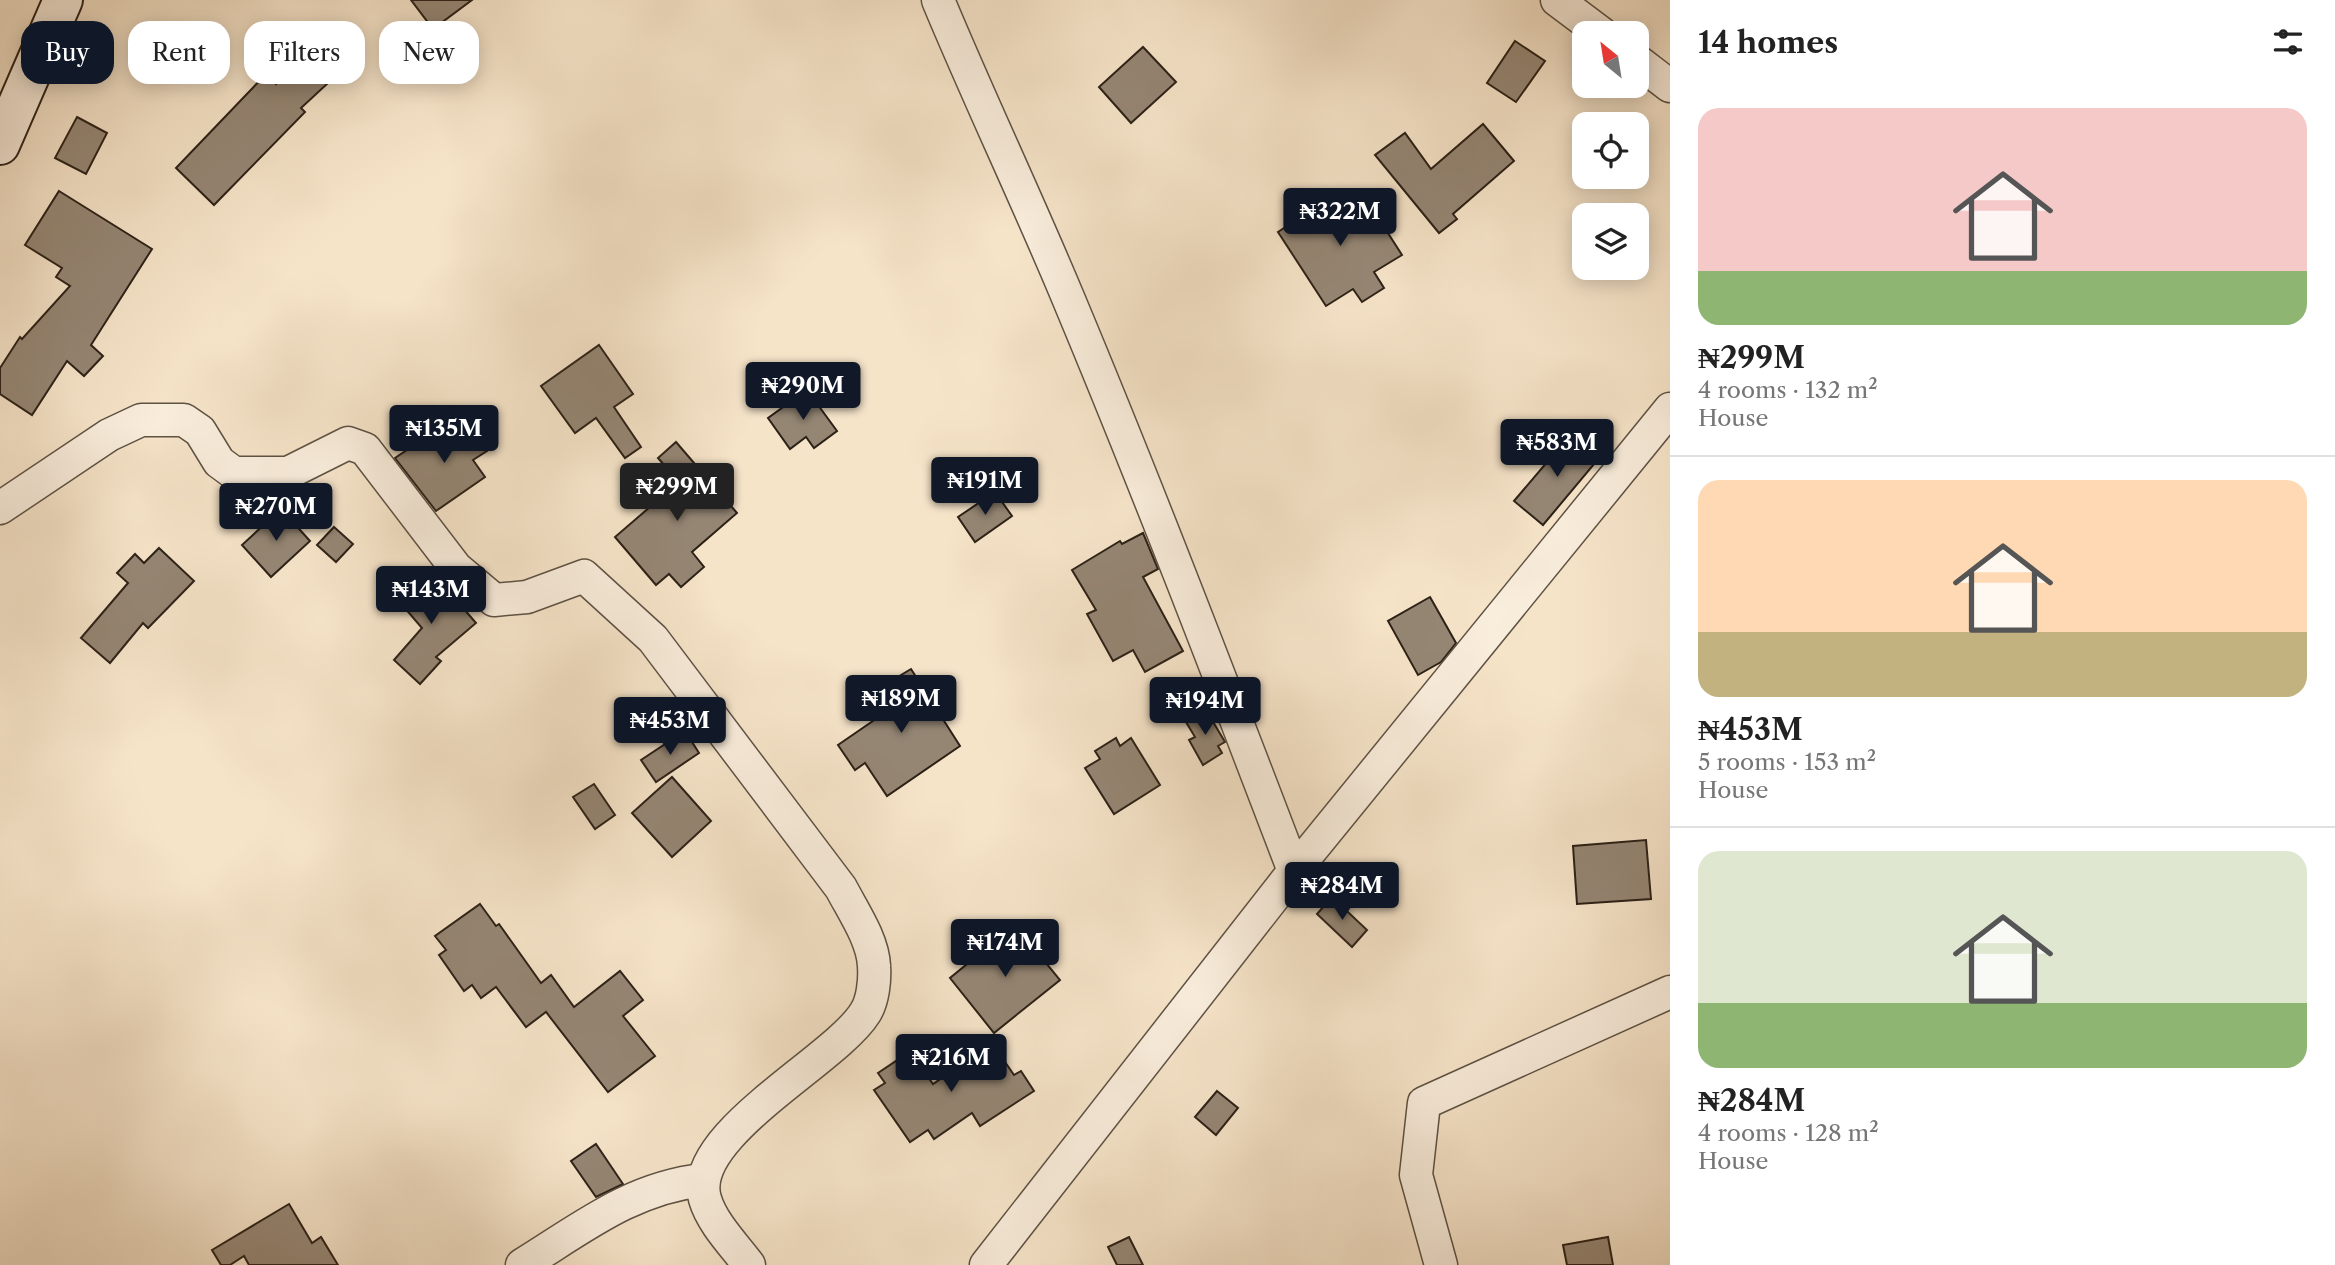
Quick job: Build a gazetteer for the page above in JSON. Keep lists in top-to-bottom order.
{
  "north": "top left",
  "page": {
    "heading": "14 homes",
    "chip": [
      "Buy",
      "Rent",
      "Filters",
      "New"
    ],
    "list": [
      {
        "name": "₦299M",
        "note": "4 rooms · 132 m² · House"
      },
      {
        "name": "₦453M",
        "note": "5 rooms · 153 m² · House"
      },
      {
        "name": "₦284M",
        "note": "4 rooms · 128 m² · House"
      }
    ],
    "price": [
      "₦322M",
      "₦290M",
      "₦135M",
      "₦583M",
      "₦191M",
      "₦299M",
      "₦270M",
      "₦143M",
      "₦189M",
      "₦194M",
      "₦453M",
      "₦284M",
      "₦174M",
      "₦216M"
    ]
  }
}
